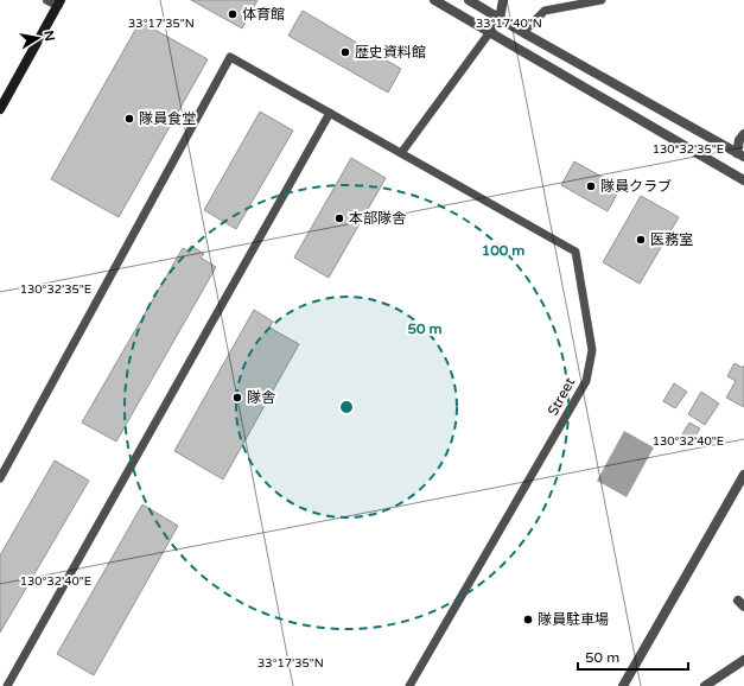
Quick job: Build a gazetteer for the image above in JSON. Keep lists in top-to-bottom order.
{
  "streets": {
    "lane": ["Street"]
  },
  "places": [
    "体育館",
    "歴史資料館",
    "隊員食堂",
    "隊員クラブ",
    "本部隊舎",
    "医務室",
    "隊舎",
    "隊員駐車場"
  ],
  "scale_bar": "50 m",
  "north": "right",
  "coordinates": [
    "33°17'35\"N",
    "33°17'40\"N",
    "130°32'35\"E",
    "130°32'40\"E"
  ],
  "rings": ["100 m", "50 m"]
}
